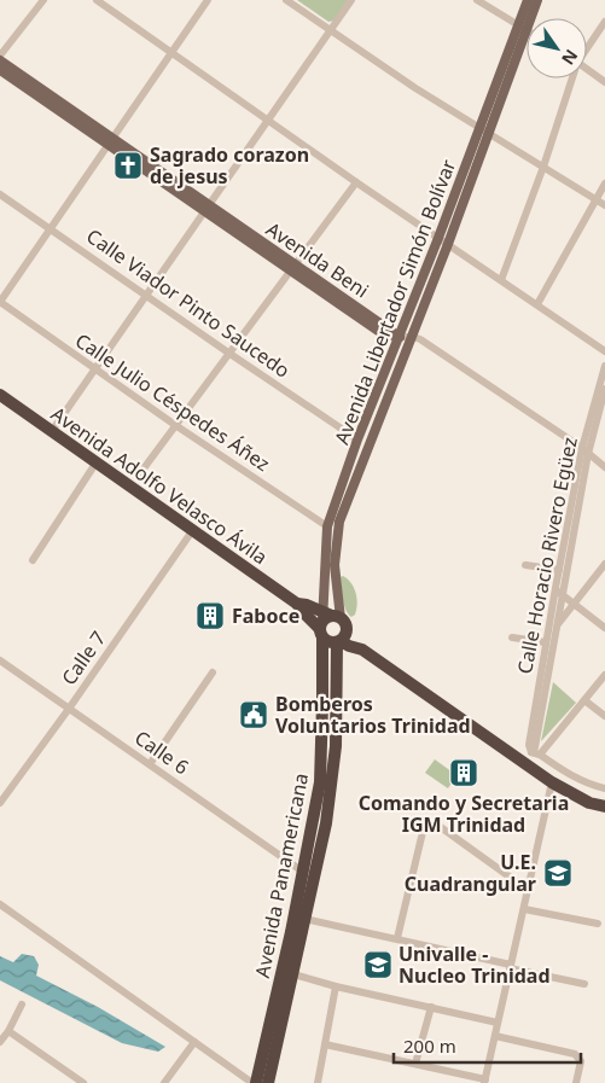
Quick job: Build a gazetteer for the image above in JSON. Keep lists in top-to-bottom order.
{
  "streets": {
    "highway": ["Avenida Adolfo Velasco Ávila", "Avenida Panamericana"],
    "main road": ["Avenida Beni", "Avenida Libertador Simón Bolívar"],
    "street": [
      "Calle Viador Pinto Saucedo",
      "Calle Julio Céspedes Áñez",
      "Calle Horacio Rivero Egüez",
      "Calle 7",
      "Calle 6"
    ]
  },
  "crossings": [
    ["Avenida Beni", "Avenida Libertador Simón Bolívar"],
    ["Avenida Libertador Simón Bolívar", "Calle Viador Pinto Saucedo"],
    ["Avenida Libertador Simón Bolívar", "Calle Julio Céspedes Áñez"],
    ["Avenida Libertador Simón Bolívar", "Avenida Adolfo Velasco Ávila"],
    ["Avenida Libertador Simón Bolívar", "Avenida Panamericana"],
    ["Avenida Adolfo Velasco Ávila", "Calle 7"],
    ["Avenida Adolfo Velasco Ávila", "Avenida Panamericana"],
    ["Calle 7", "Calle 6"],
    ["Calle 6", "Avenida Panamericana"]
  ],
  "places": {
    "church": ["Sagrado corazon de jesus"],
    "building": ["Faboce", "Comando y Secretaria IGM Trinidad"],
    "public building": ["Bomberos Voluntarios Trinidad"],
    "school or university": ["U.E. Cuadrangular", "Univalle - Nucleo Trinidad"]
  },
  "scale_bar": "200 m",
  "north": "bottom right"
}
